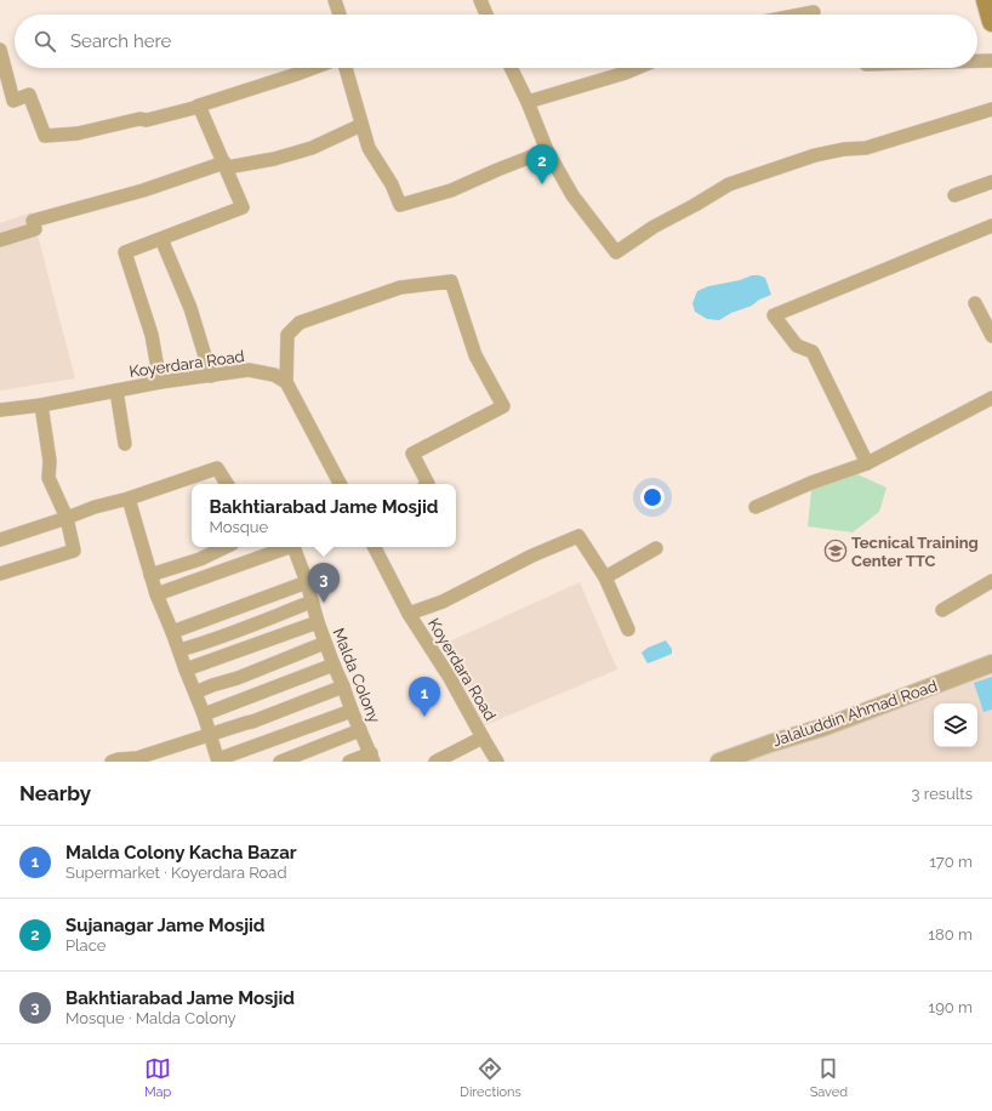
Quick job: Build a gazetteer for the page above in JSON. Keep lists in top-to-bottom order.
{
  "streets": {
    "street": ["Koyerdara Road", "Malda Colony", "Jalaluddin Ahmad Road"]
  },
  "places": {
    "school or university": ["Tecnical Training Center TTC"]
  },
  "page": {
    "search": "Search here",
    "pins": ["2", "3", "1"],
    "popup": ["Bakhtiarabad Jame Mosjid", "Mosque"],
    "heading": ["Nearby", "3 results"],
    "list": [
      {
        "mark": "1",
        "name": "Malda Colony Kacha Bazar",
        "note": "Supermarket · Koyerdara Road",
        "value": "170 m"
      },
      {
        "mark": "2",
        "name": "Sujanagar Jame Mosjid",
        "note": "Place",
        "value": "180 m"
      },
      {
        "mark": "3",
        "name": "Bakhtiarabad Jame Mosjid",
        "note": "Mosque · Malda Colony",
        "value": "190 m"
      }
    ],
    "nav": ["Map", "Directions", "Saved"]
  }
}
